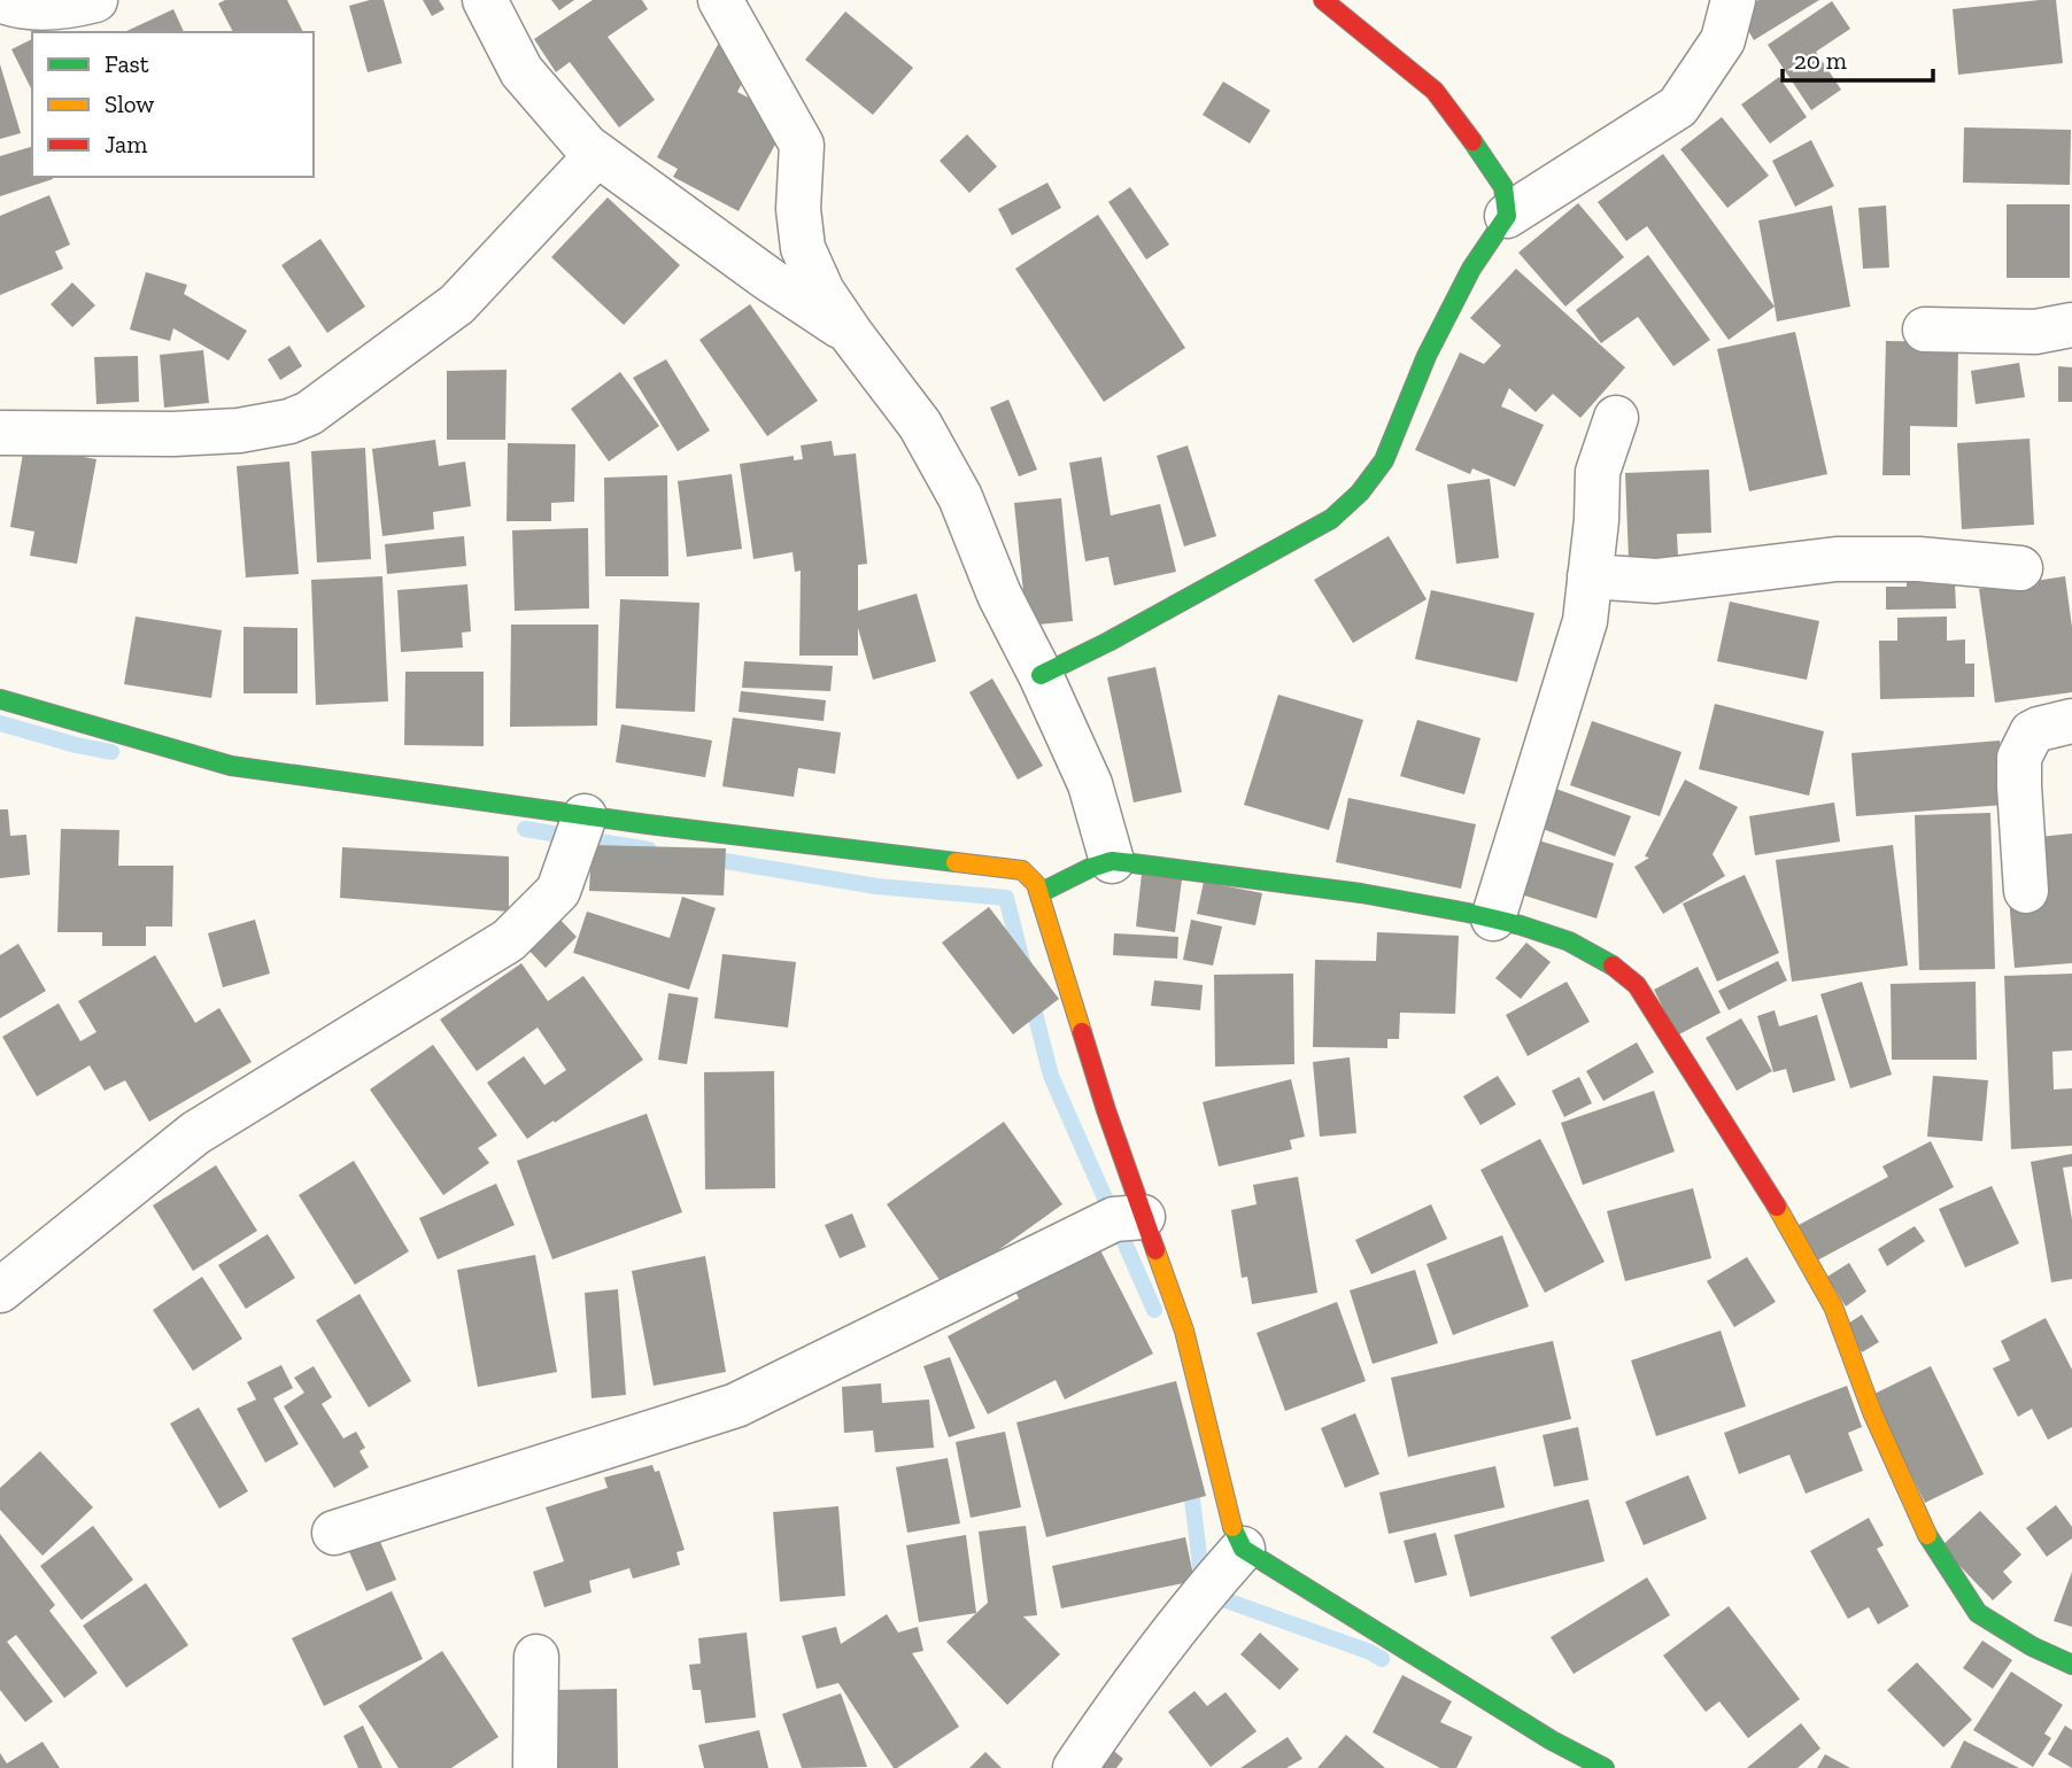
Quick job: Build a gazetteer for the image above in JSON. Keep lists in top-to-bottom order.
{
  "legend": ["Fast", "Slow", "Jam"],
  "scale_bar": "20 m"
}
